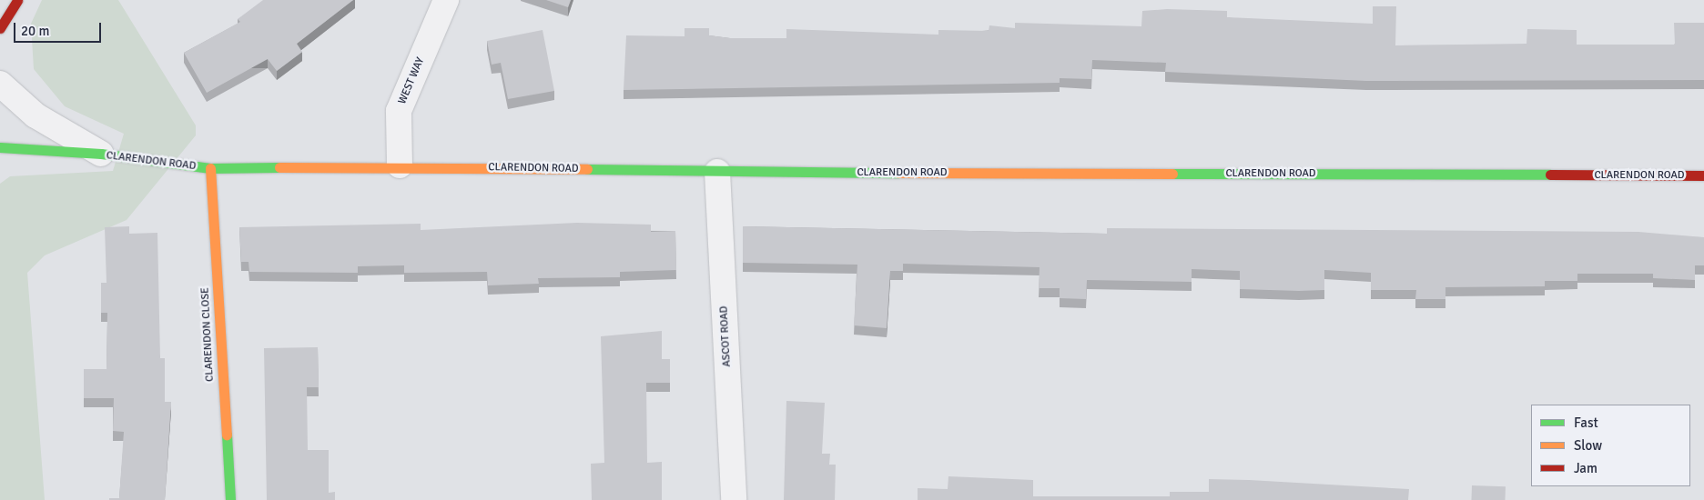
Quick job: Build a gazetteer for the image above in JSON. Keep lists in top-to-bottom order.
{
  "streets": {
    "street": [
      "WEST WAY",
      "CLARENDON ROAD",
      "CLARENDON CLOSE",
      "ASCOT ROAD"
    ]
  },
  "crossings": [
    ["WEST WAY", "CLARENDON ROAD"],
    ["CLARENDON ROAD", "CLARENDON CLOSE"],
    ["CLARENDON ROAD", "ASCOT ROAD"]
  ],
  "legend": ["Fast", "Slow", "Jam"],
  "scale_bar": "20 m"
}
